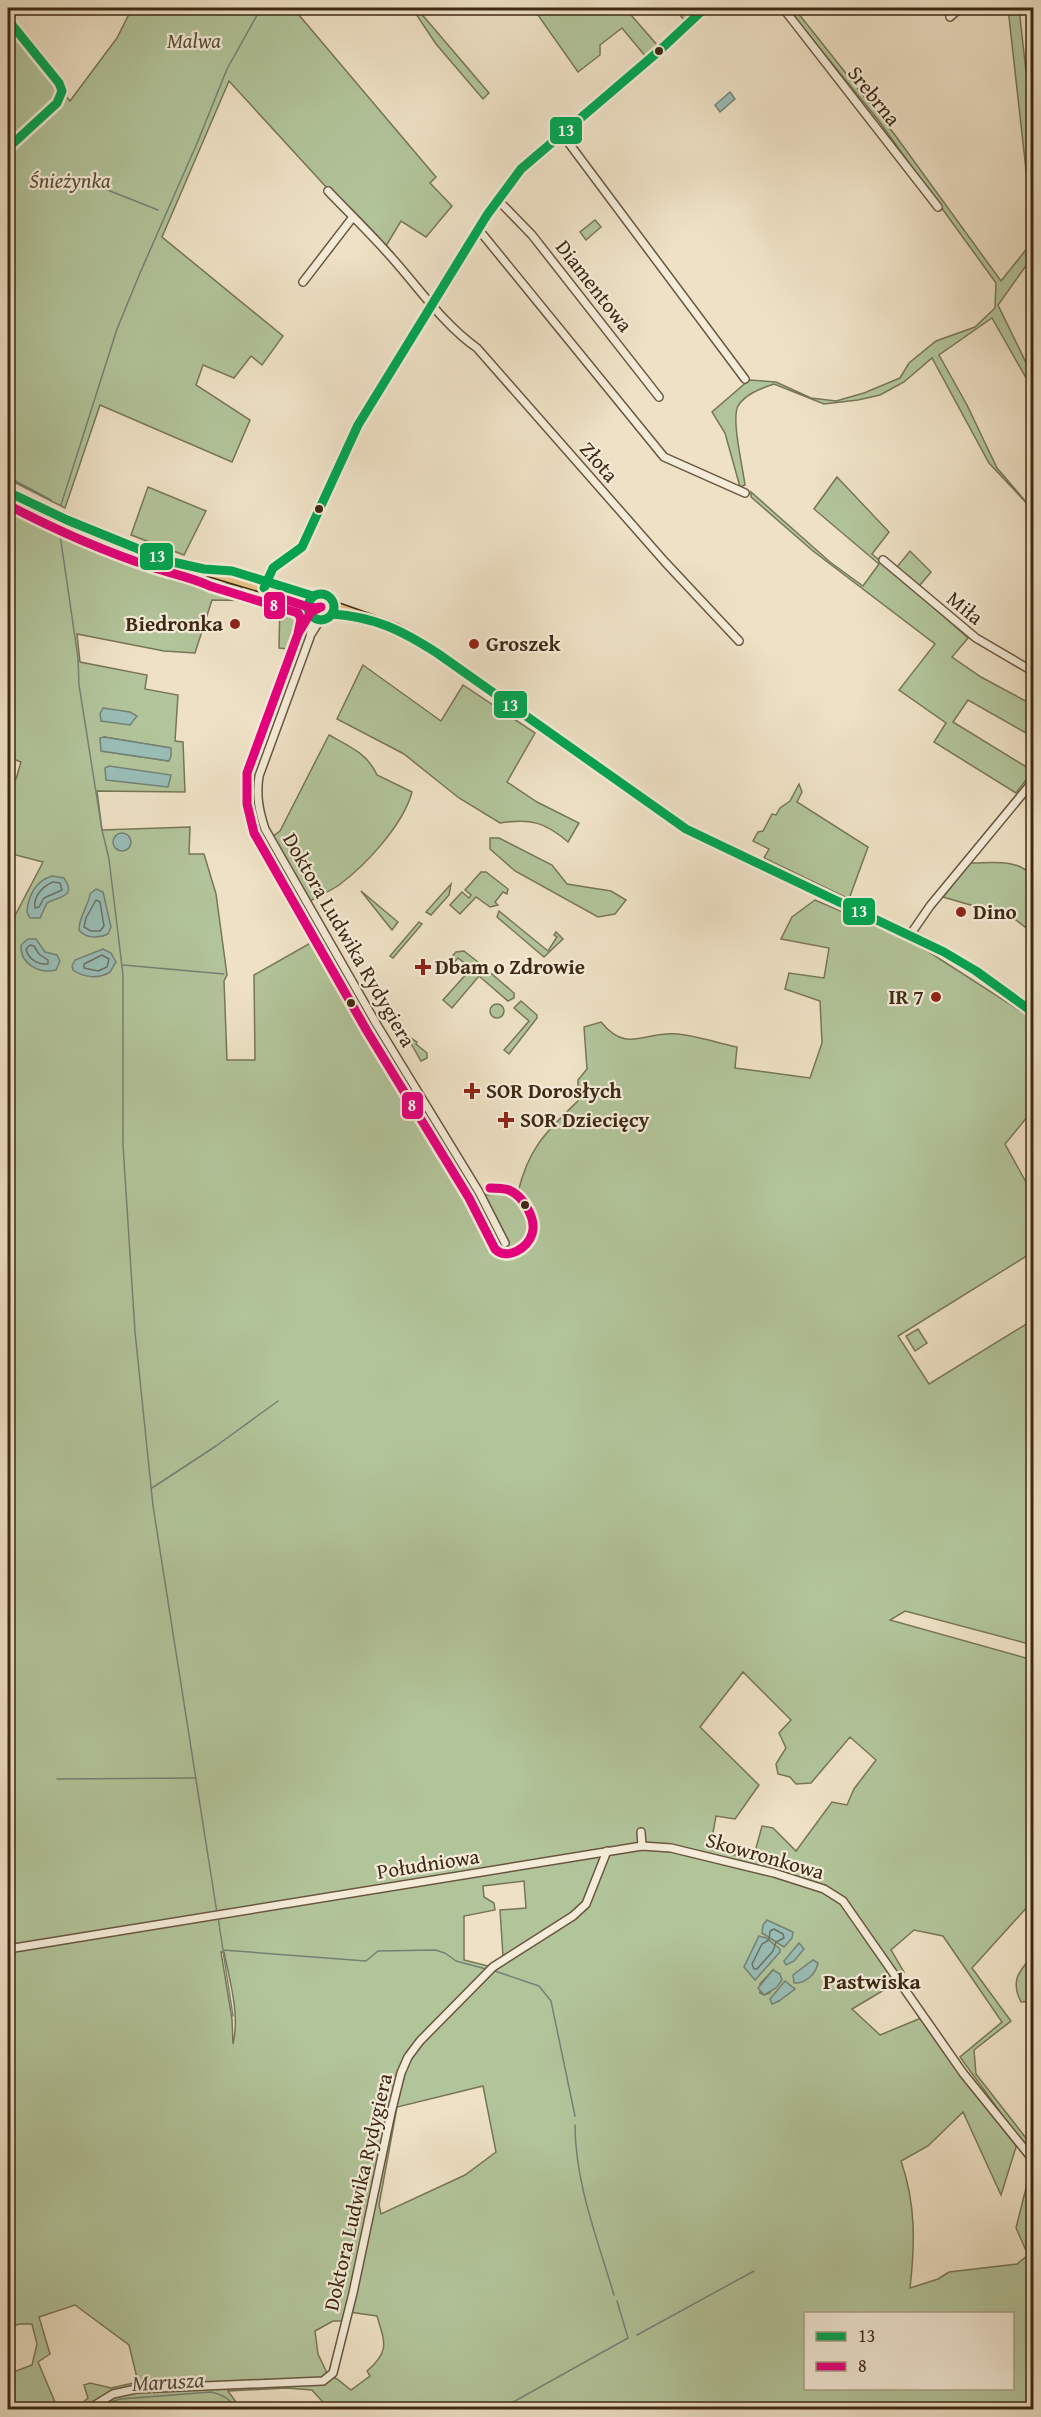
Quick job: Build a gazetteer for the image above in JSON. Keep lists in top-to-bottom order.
{
  "streets": {
    "street": [
      "Srebrna",
      "Diamentowa",
      "Złota",
      "Miła",
      "Doktora Ludwika Rydygiera",
      "Skowronkowa",
      "Południowa"
    ]
  },
  "crossings": [
    ["Doktora Ludwika Rydygiera", "Południowa"],
    ["Skowronkowa", "Południowa"]
  ],
  "districts": ["Pastwiska"],
  "water": ["Marusza"],
  "parks": ["Malwa", "Śnieżynka"],
  "places": {
    "other": [
      "Biedronka",
      "Groszek",
      "Dino",
      "IR 7"
    ],
    "health": ["Dbam o Zdrowie", "SOR Dorosłych", "SOR Dziecięcy"]
  },
  "lines": ["transit line 13", "transit line 8"],
  "legend": ["13", "8"]
}
